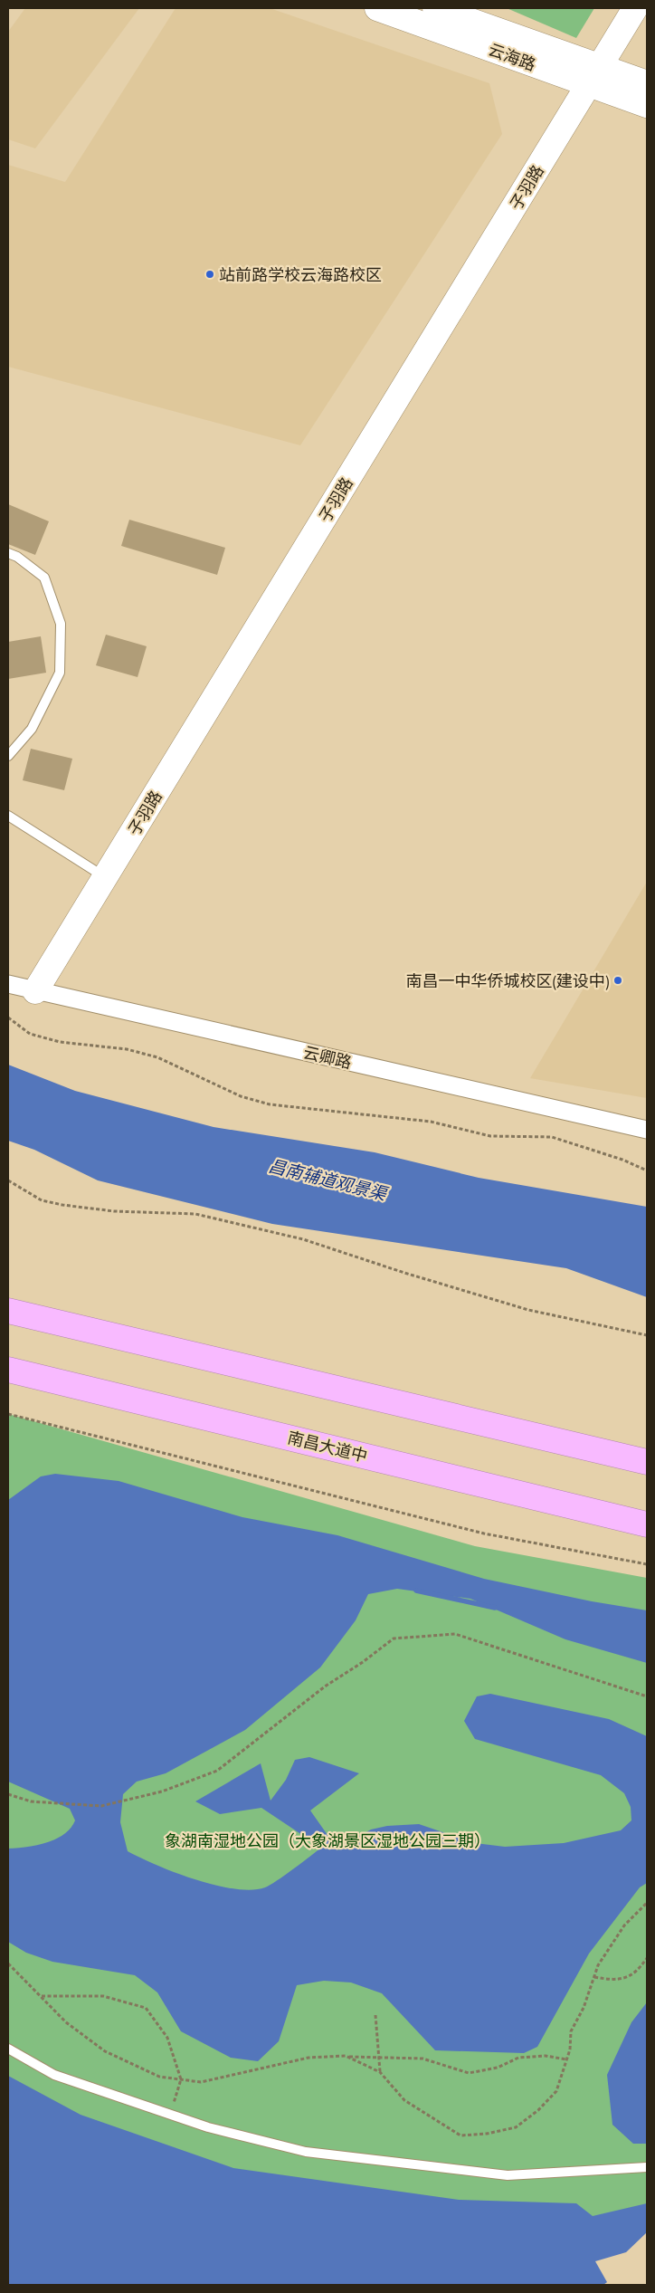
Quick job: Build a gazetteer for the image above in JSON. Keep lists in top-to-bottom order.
{
  "streets": {
    "highway": ["南昌大道中"],
    "street": ["云海路", "子羽路", "云卿路"]
  },
  "crossings": [
    ["云海路", "子羽路"],
    ["子羽路", "云卿路"]
  ],
  "water": ["昌南辅道观景渠"],
  "parks": ["象湖南湿地公园（大象湖景区湿地公园三期）"],
  "places": ["站前路学校云海路校区", "南昌一中华侨城校区(建设中)"]
}
